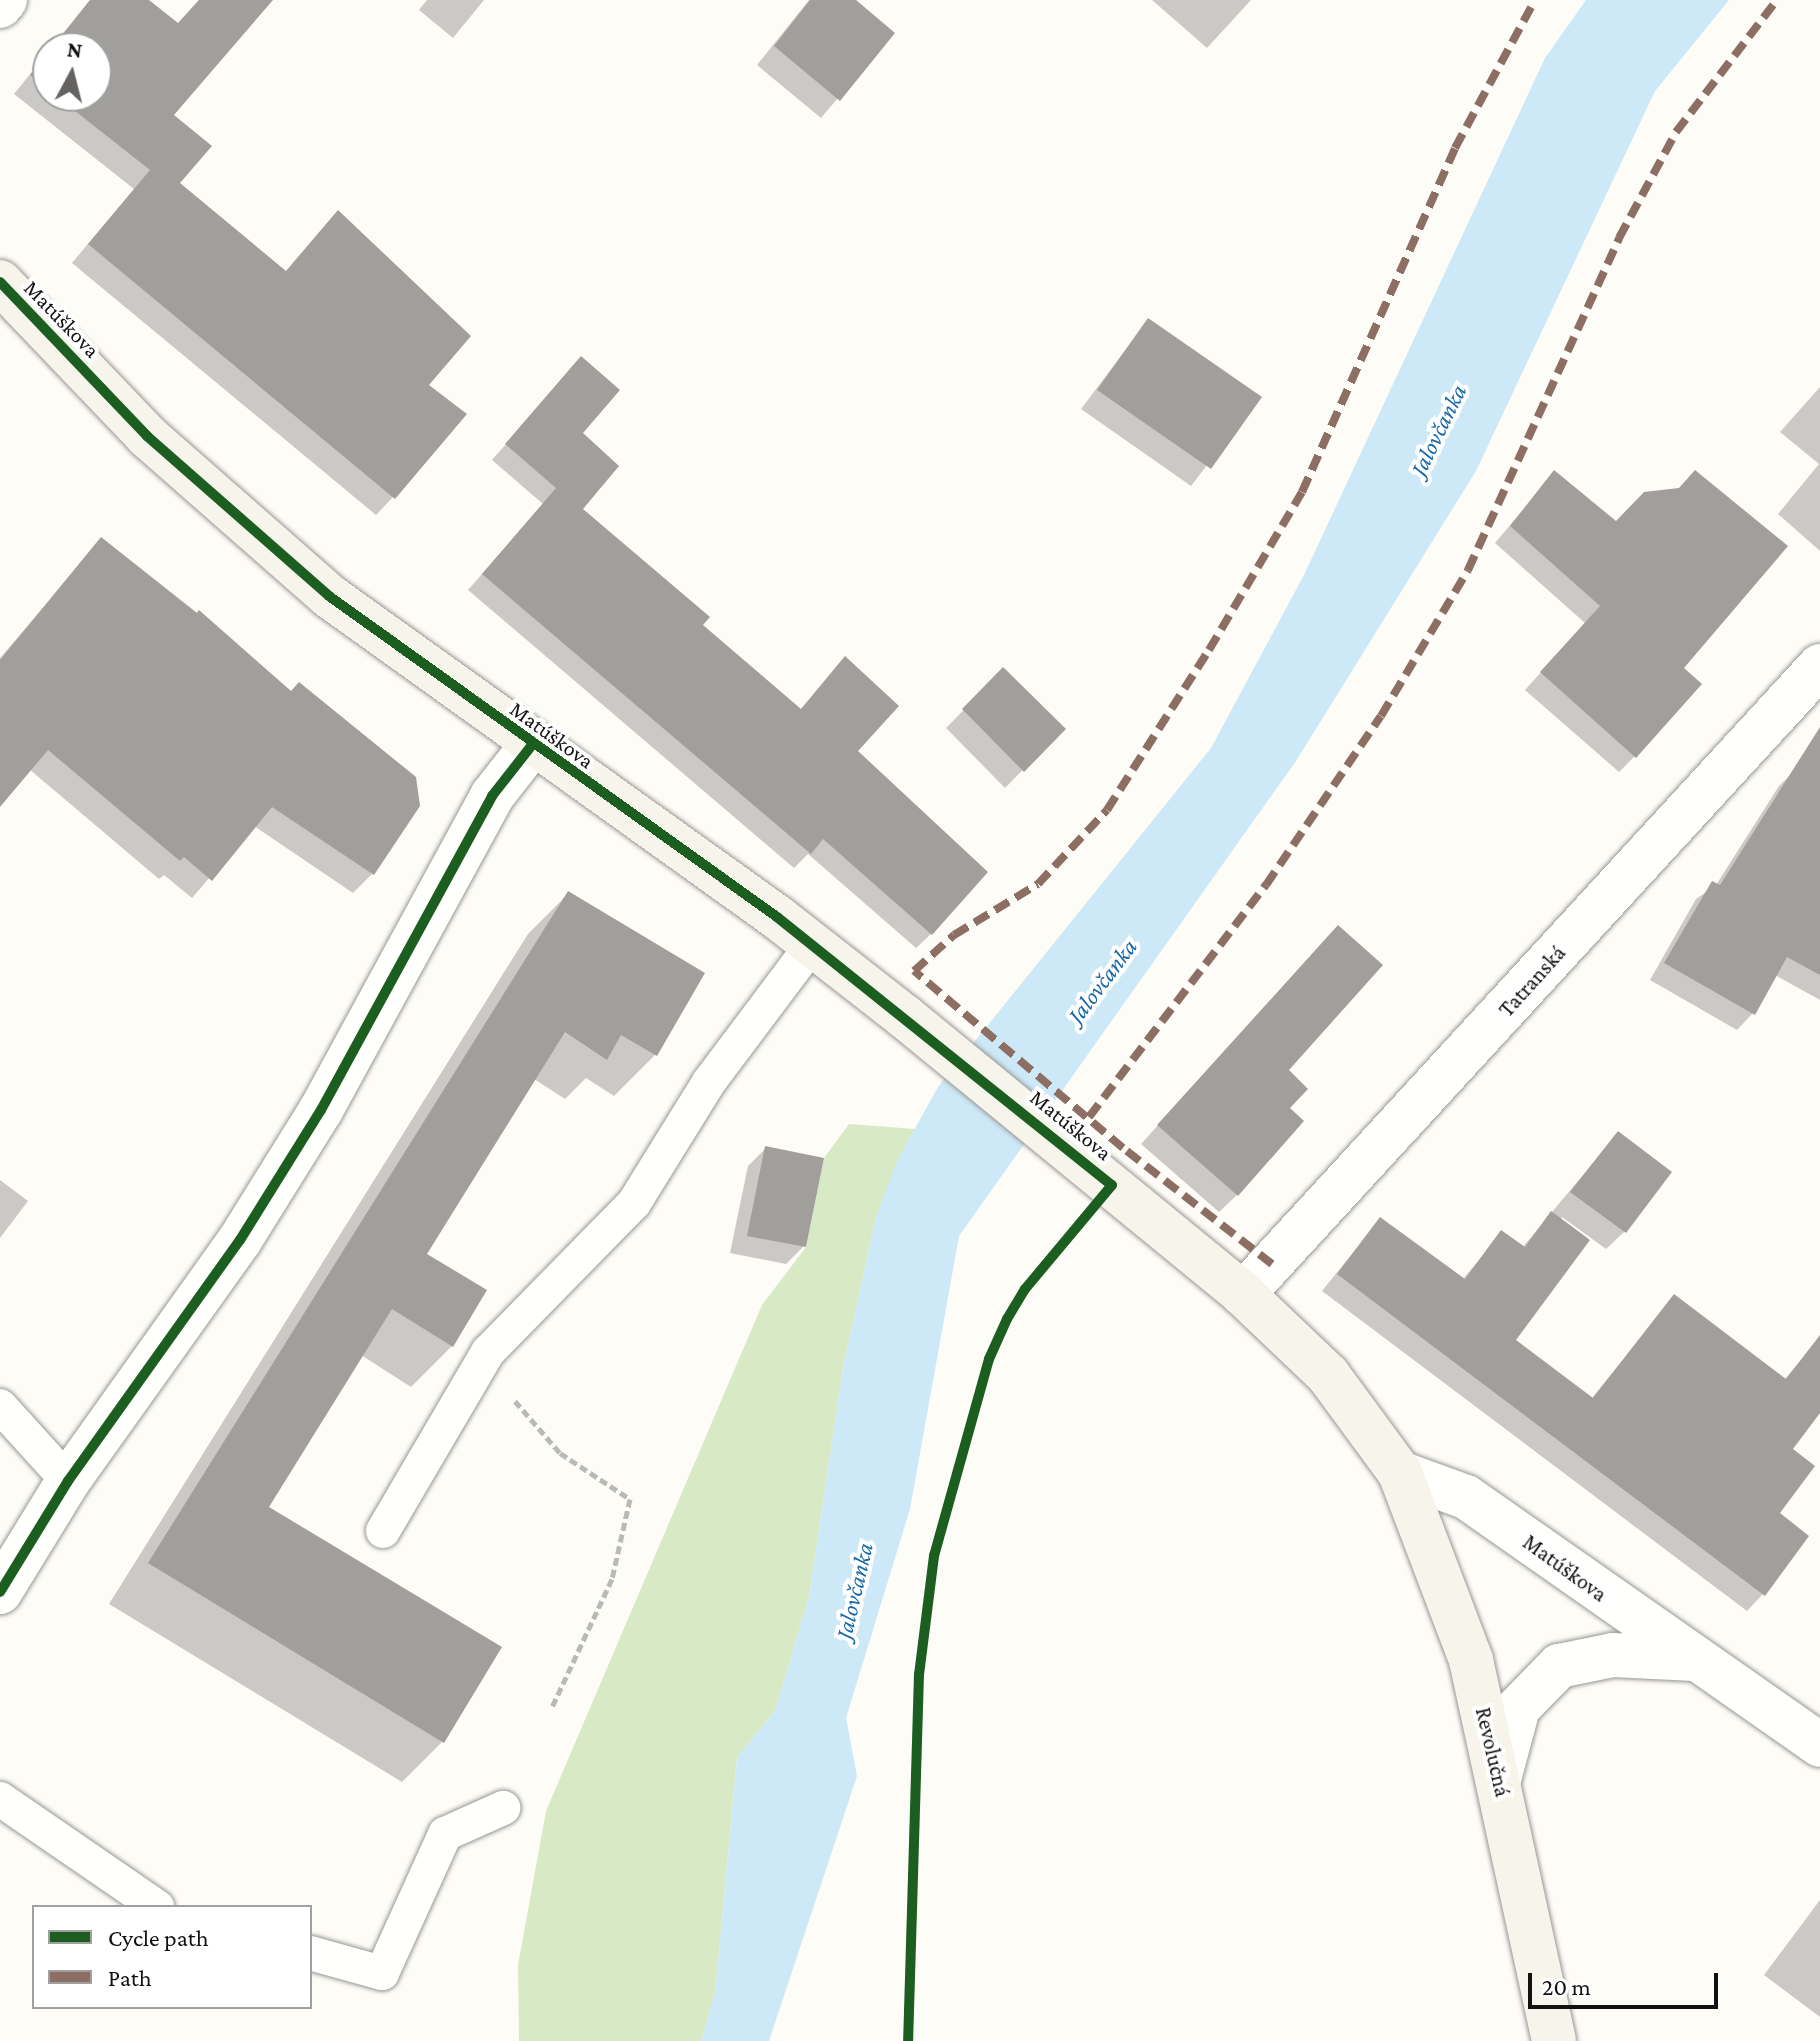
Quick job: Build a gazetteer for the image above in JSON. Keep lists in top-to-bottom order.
{
  "streets": {
    "main road": ["Matúškova", "Revolučná"],
    "street": ["Tatranská"]
  },
  "crossings": [
    ["Matúškova", "Tatranská"],
    ["Matúškova", "Revolučná"]
  ],
  "water": ["Jalovčanka"],
  "legend": ["Cycle path", "Path"],
  "scale_bar": "20 m",
  "north": "top"
}
